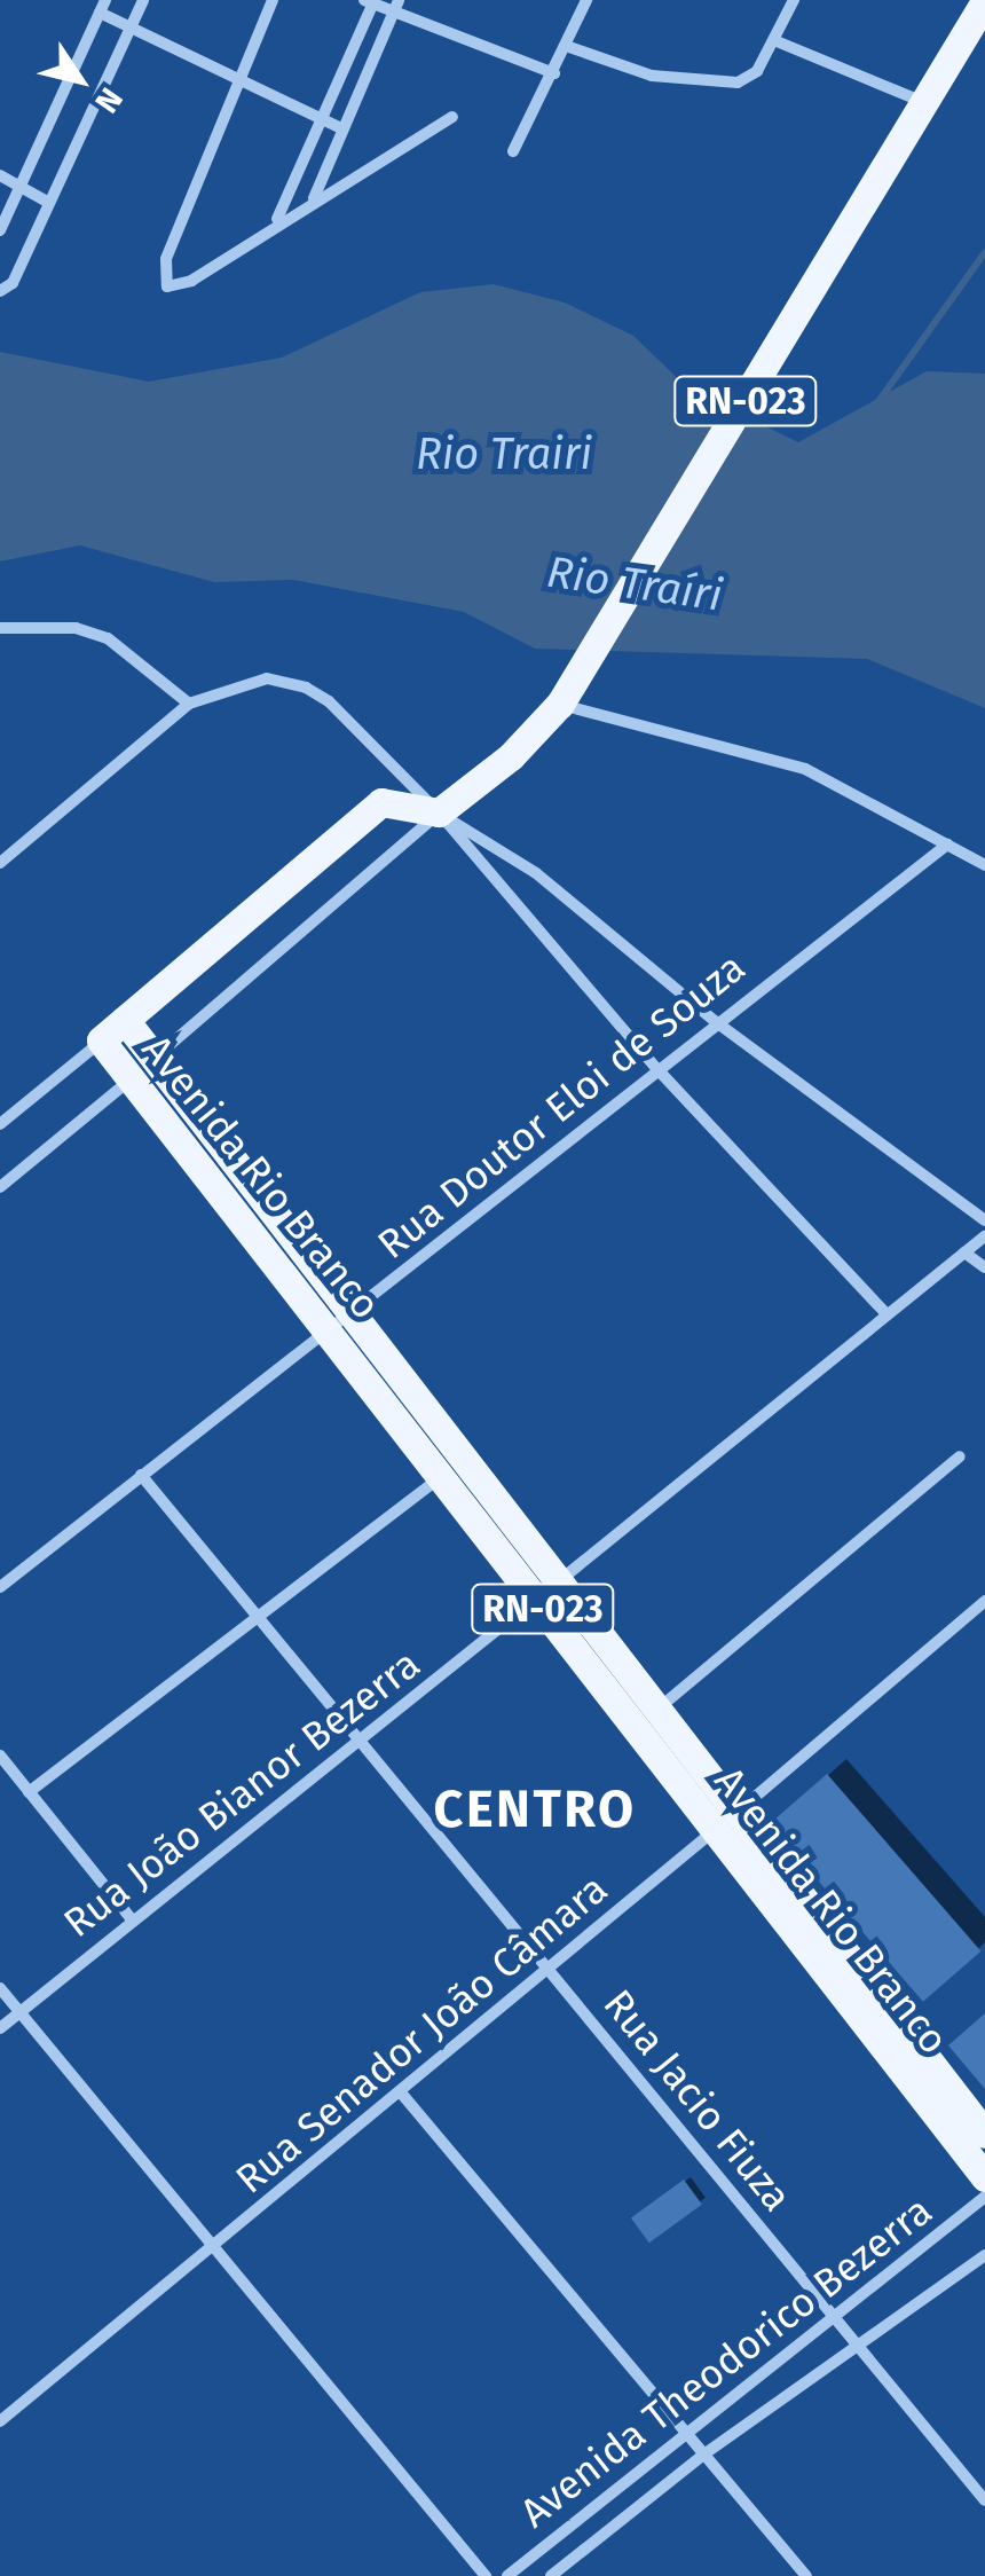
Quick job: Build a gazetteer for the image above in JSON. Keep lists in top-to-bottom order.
{
  "streets": {
    "main road": ["RN-023", "Avenida Rio Branco"],
    "street": [
      "Rua Doutor Eloi de Souza",
      "Rua João Bianor Bezerra",
      "Rua Senador João Câmara",
      "Rua Jacio Fiuza",
      "Avenida Theodorico Bezerra"
    ]
  },
  "crossings": [
    ["Rua Doutor Eloi de Souza", "Avenida Rio Branco"],
    ["Rua Doutor Eloi de Souza", "Rua Jacio Fiuza"],
    ["Avenida Rio Branco", "Rua João Bianor Bezerra"],
    ["Avenida Rio Branco", "Rua Senador João Câmara"],
    ["Rua João Bianor Bezerra", "Rua Jacio Fiuza"],
    ["Rua Senador João Câmara", "Rua Jacio Fiuza"],
    ["Rua Jacio Fiuza", "Avenida Theodorico Bezerra"]
  ],
  "districts": ["CENTRO"],
  "water": ["Rio Trairi", "Rio Traíri"],
  "north": "bottom right"
}
